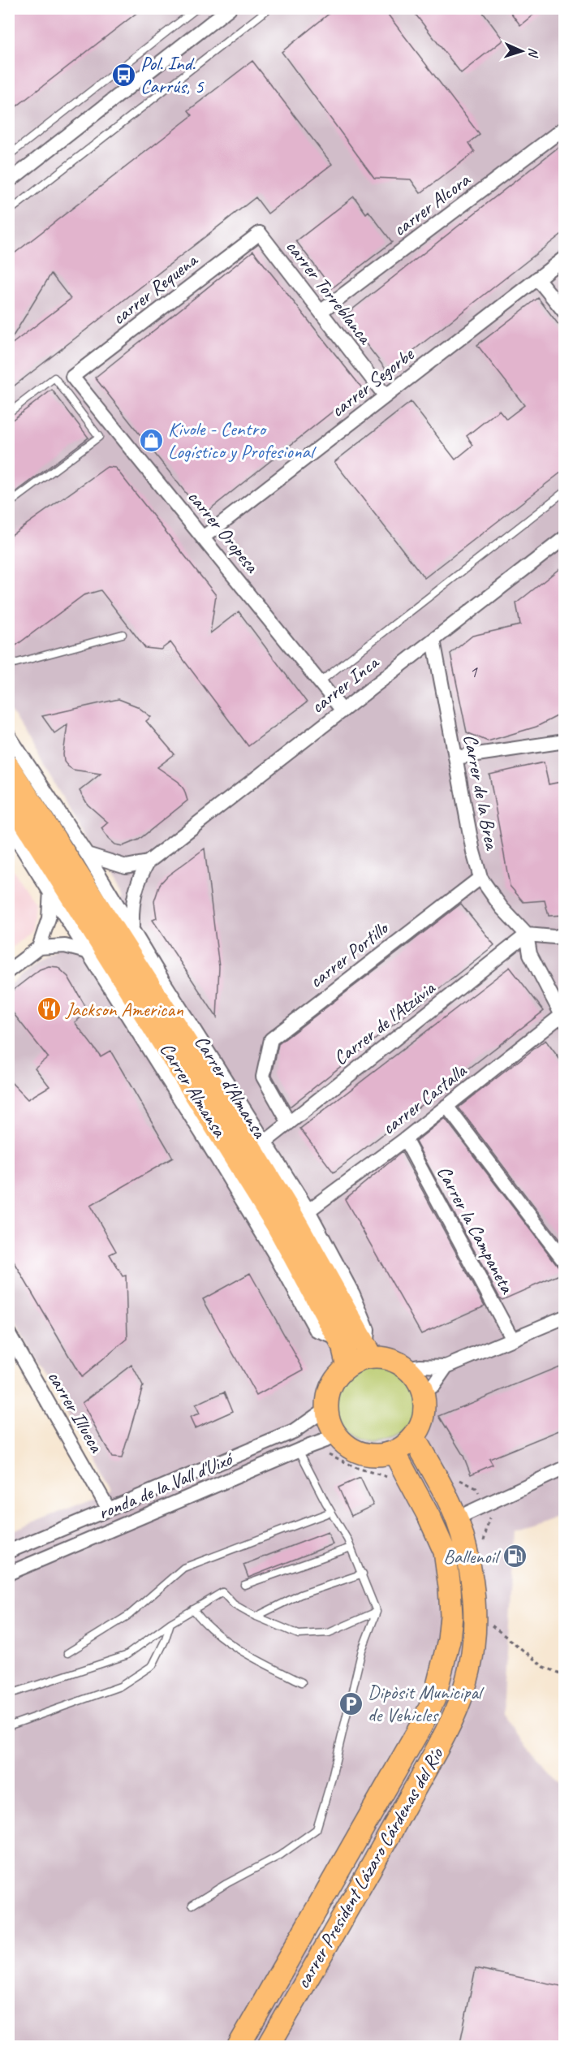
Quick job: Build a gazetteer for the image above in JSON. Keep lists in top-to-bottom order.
{
  "streets": {
    "main road": ["Carrer d'Almansa", "Carrer Almansa", "carrer President Lázaro Cárdenas del Río"],
    "street": [
      "carrer Alcora",
      "carrer Requena",
      "carrer Torreblanca",
      "carrer Segorbe",
      "carrer Oropesa",
      "carrer Inca",
      "Carrer de la Brea",
      "carrer Portillo",
      "Carrer de l'Atzúvia",
      "carrer Castalla",
      "Carrer la Campaneta",
      "carrer Illueca",
      "ronda de la Vall d'Uixó"
    ]
  },
  "crossings": [
    ["carrer Alcora", "carrer Torreblanca"],
    ["carrer Requena", "carrer Torreblanca"],
    ["carrer Requena", "carrer Oropesa"],
    ["carrer Torreblanca", "carrer Segorbe"],
    ["carrer Segorbe", "carrer Oropesa"],
    ["carrer Oropesa", "carrer Inca"],
    ["carrer Inca", "Carrer de la Brea"],
    ["Carrer de la Brea", "carrer Portillo"],
    ["Carrer de la Brea", "Carrer de l'Atzúvia"],
    ["carrer Portillo", "Carrer d'Almansa"],
    ["Carrer de l'Atzúvia", "Carrer d'Almansa"],
    ["Carrer d'Almansa", "Carrer Almansa"],
    ["Carrer d'Almansa", "carrer Castalla"],
    ["Carrer d'Almansa", "ronda de la Vall d'Uixó"],
    ["Carrer d'Almansa", "carrer President Lázaro Cárdenas del Río"],
    ["Carrer Almansa", "ronda de la Vall d'Uixó"],
    ["Carrer Almansa", "carrer President Lázaro Cárdenas del Río"],
    ["carrer Castalla", "Carrer la Campaneta"],
    ["carrer Illueca", "ronda de la Vall d'Uixó"],
    ["ronda de la Vall d'Uixó", "carrer President Lázaro Cárdenas del Río"]
  ],
  "places": {
    "bus stop": ["Pol. Ind. Carrús, 5"],
    "shop": ["Kivole - Centro Logístico y Profesional"],
    "restaurant": ["Jackson American"],
    "fuel station": ["Ballenoil"],
    "parking": ["Dipòsit Municipal de Vehicles"]
  },
  "house_numbers": ["1"],
  "north": "right"
}
